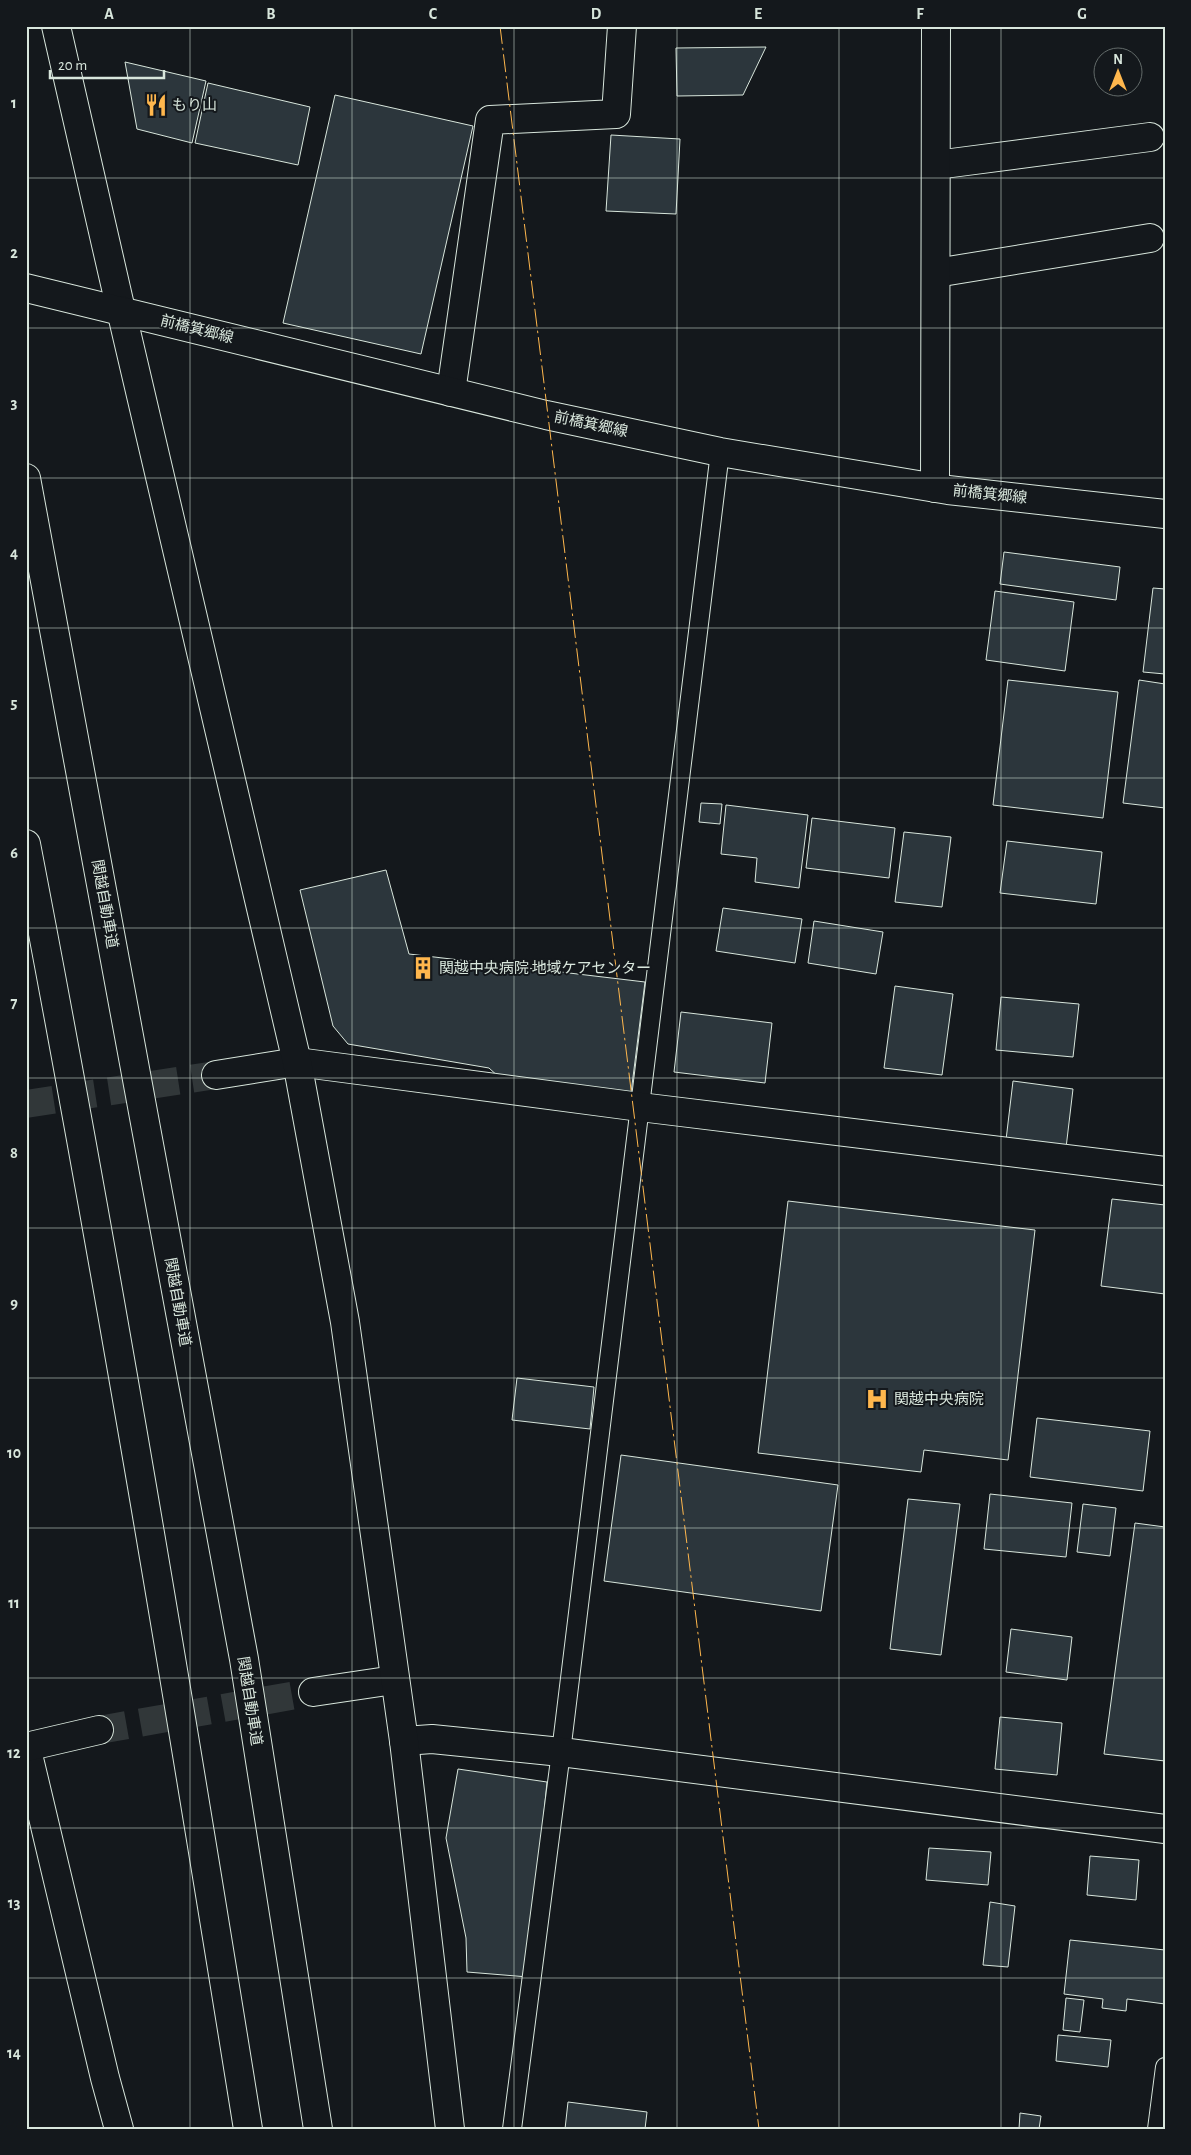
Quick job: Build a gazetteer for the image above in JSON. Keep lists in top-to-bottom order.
{
  "streets": {
    "main road": ["前橋箕郷線", "関越自動車道"]
  },
  "places": {
    "restaurant": ["もり山"],
    "building": ["関越中央病院 地域ケアセンター"],
    "hospital": ["関越中央病院"]
  },
  "scale_bar": "20 m",
  "north": "top",
  "grid": {
    "columns": [
      "A",
      "B",
      "C",
      "D",
      "E",
      "F",
      "G"
    ],
    "rows": [
      "1",
      "2",
      "3",
      "4",
      "5",
      "6",
      "7",
      "8",
      "9",
      "10",
      "11",
      "12",
      "13",
      "14"
    ]
  }
}
